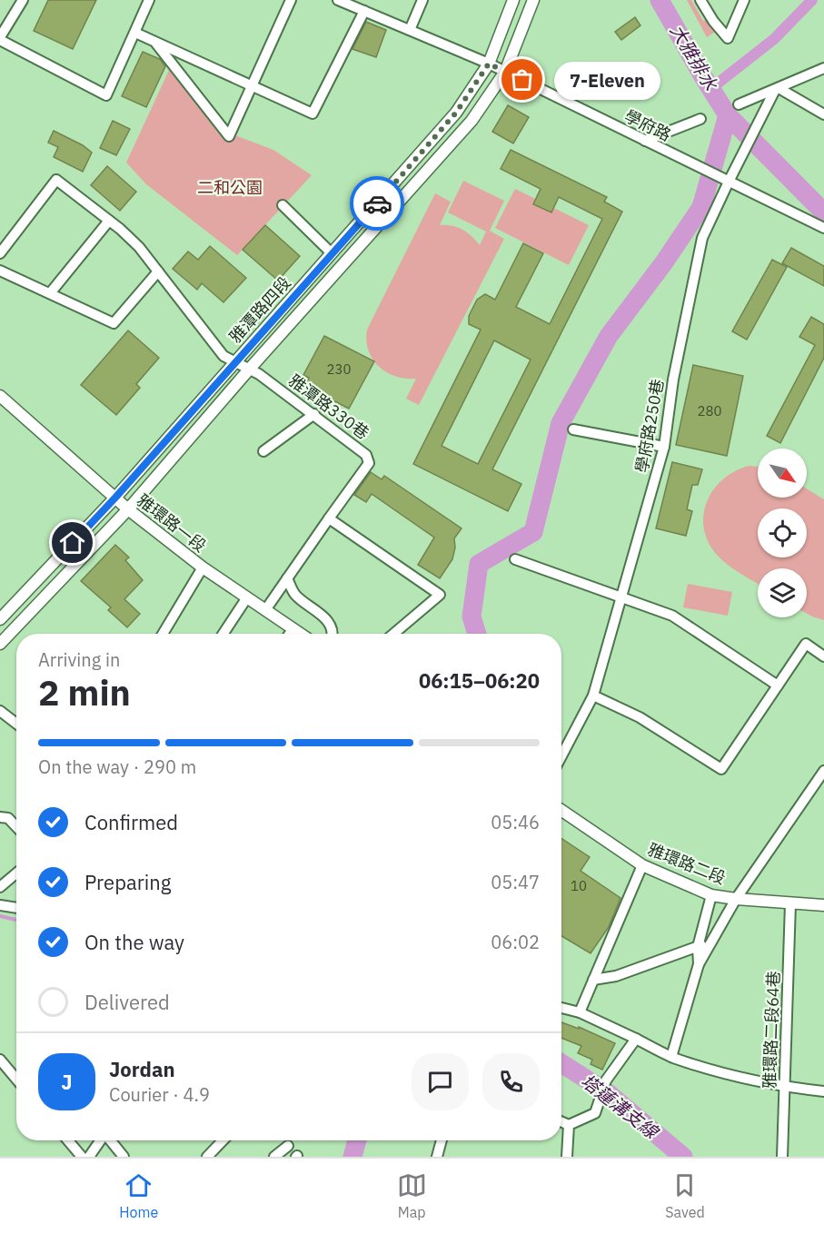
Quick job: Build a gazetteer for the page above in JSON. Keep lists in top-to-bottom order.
{
  "streets": {
    "street": [
      "學府路",
      "雅潭路四段",
      "雅潭路330巷",
      "學府路250巷",
      "雅環路一段",
      "雅環路二段",
      "雅環路二段64巷"
    ]
  },
  "crossings": [
    ["學府路", "雅潭路四段"],
    ["學府路", "學府路250巷"],
    ["雅潭路四段", "雅潭路330巷"],
    ["雅潭路四段", "雅環路一段"],
    ["雅環路二段", "雅環路二段64巷"]
  ],
  "water": ["大雅排水", "塔蓮溝支線"],
  "parks": ["二和公園"],
  "places": ["7-Eleven"],
  "house_numbers": ["230", "280", "10"],
  "north": "bottom right",
  "page": {
    "bubble": "7-Eleven",
    "heading": ["2 min", "Arriving in", "06:15–06:20"],
    "panel": ["Jordan", "Courier · 4.9"],
    "bar": "On the way · 290 m",
    "list": [
      ["Confirmed", "05:46"],
      ["Preparing", "05:47"],
      ["On the way", "06:02"],
      "Delivered"
    ],
    "round": "J",
    "tabs": ["Home", "Map", "Saved"]
  }
}
